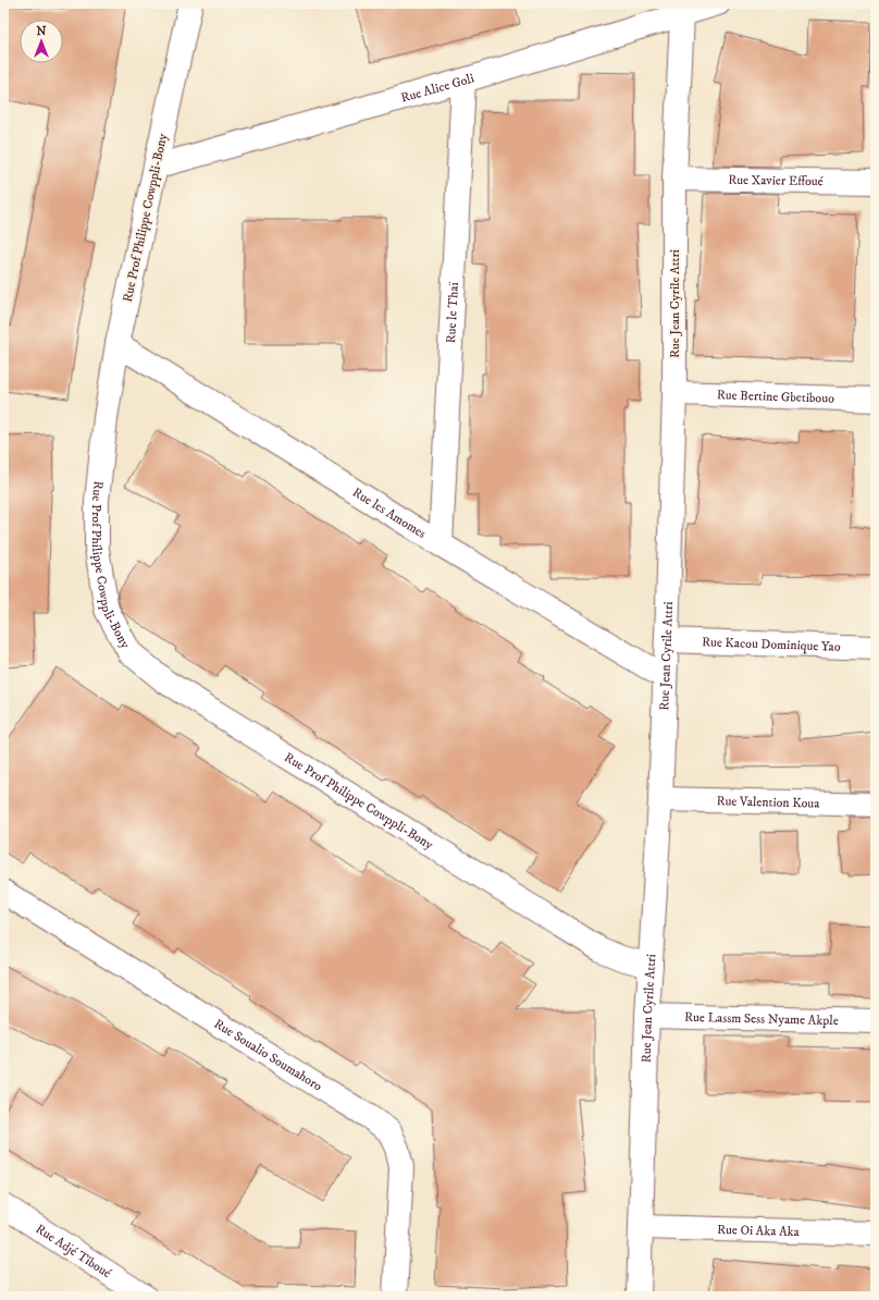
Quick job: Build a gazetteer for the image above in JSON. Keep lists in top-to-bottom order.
{
  "streets": {
    "street": [
      "Rue Alice Goli",
      "Rue Xavier Effoué",
      "Rue Prof Philippe Cowppli-Bony",
      "Rue Jean Cyrile Attri",
      "Rue le Thaï",
      "Rue Bertine Gbetibouo",
      "Rue les Amomes",
      "Rue Kacou Dominique Yao",
      "Rue Valention Koua",
      "Rue Lassm Sess Nyame Akple",
      "Rue Soualio Soumahoro",
      "Rue Oi Aka Aka",
      "Rue Adjé Tiboué"
    ]
  },
  "crossings": [
    ["Rue Alice Goli", "Rue Prof Philippe Cowppli-Bony"],
    ["Rue Alice Goli", "Rue Jean Cyrile Attri"],
    ["Rue Alice Goli", "Rue le Thaï"],
    ["Rue Xavier Effoué", "Rue Jean Cyrile Attri"],
    ["Rue Prof Philippe Cowppli-Bony", "Rue Jean Cyrile Attri"],
    ["Rue Prof Philippe Cowppli-Bony", "Rue les Amomes"],
    ["Rue Jean Cyrile Attri", "Rue Bertine Gbetibouo"],
    ["Rue Jean Cyrile Attri", "Rue les Amomes"],
    ["Rue Jean Cyrile Attri", "Rue Kacou Dominique Yao"],
    ["Rue Jean Cyrile Attri", "Rue Valention Koua"],
    ["Rue Jean Cyrile Attri", "Rue Lassm Sess Nyame Akple"],
    ["Rue Jean Cyrile Attri", "Rue Oi Aka Aka"],
    ["Rue le Thaï", "Rue les Amomes"]
  ],
  "north": "top"
}
